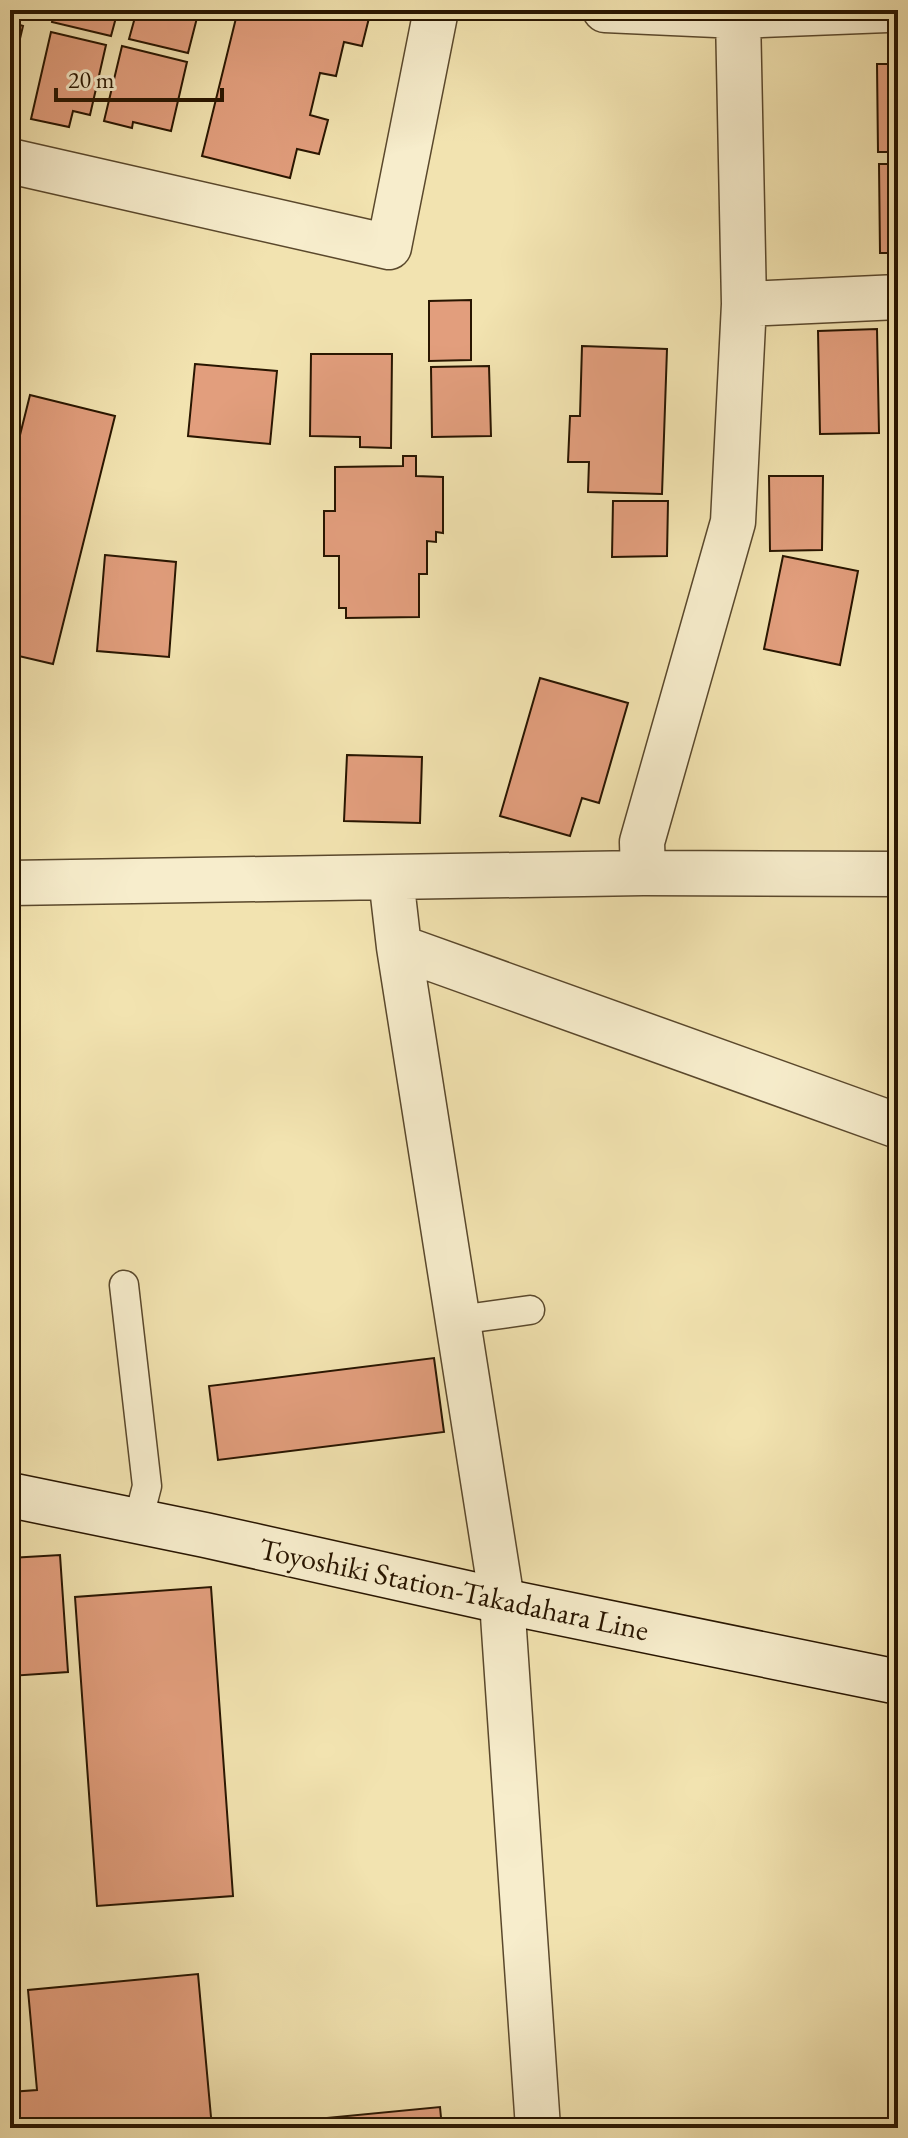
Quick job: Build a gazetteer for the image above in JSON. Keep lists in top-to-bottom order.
{
  "streets": {
    "street": ["Toyoshiki Station-Takadahara Line"]
  },
  "scale_bar": "20 m"
}
